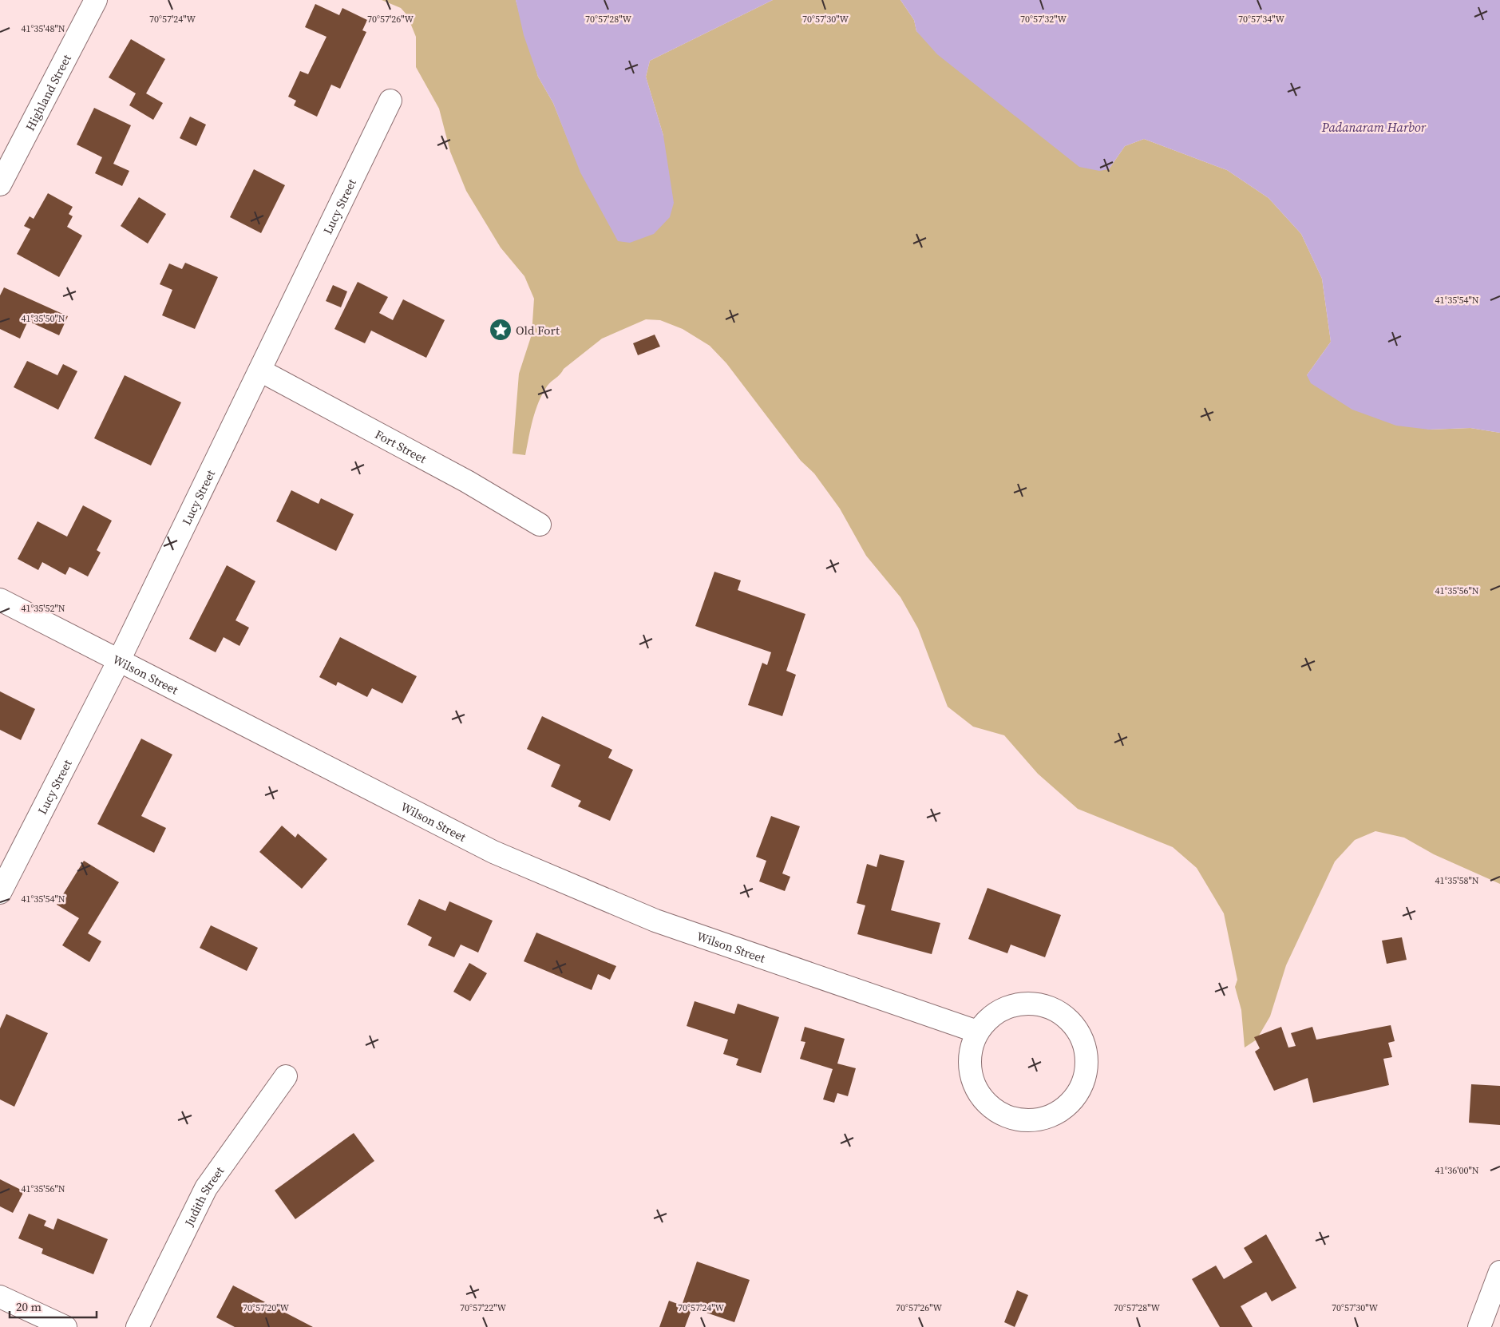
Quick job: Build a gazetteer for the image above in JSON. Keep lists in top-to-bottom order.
{
  "streets": {
    "street": [
      "Highland Street",
      "Lucy Street",
      "Fort Street",
      "Wilson Street",
      "Judith Street"
    ]
  },
  "crossings": [
    ["Lucy Street", "Fort Street"],
    ["Lucy Street", "Wilson Street"]
  ],
  "water": ["Padanaram Harbor"],
  "places": {
    "place": ["Old Fort"]
  },
  "scale_bar": "20 m",
  "coordinates": [
    "70°57'24\"W",
    "70°57'26\"W",
    "70°57'28\"W",
    "70°57'30\"W",
    "70°57'32\"W",
    "70°57'34\"W",
    "41°35'48\"N",
    "41°35'54\"N",
    "41°35'50\"N",
    "41°35'56\"N",
    "41°35'52\"N",
    "41°35'58\"N",
    "41°36'00\"N",
    "70°57'20\"W",
    "70°57'22\"W"
  ]
}
